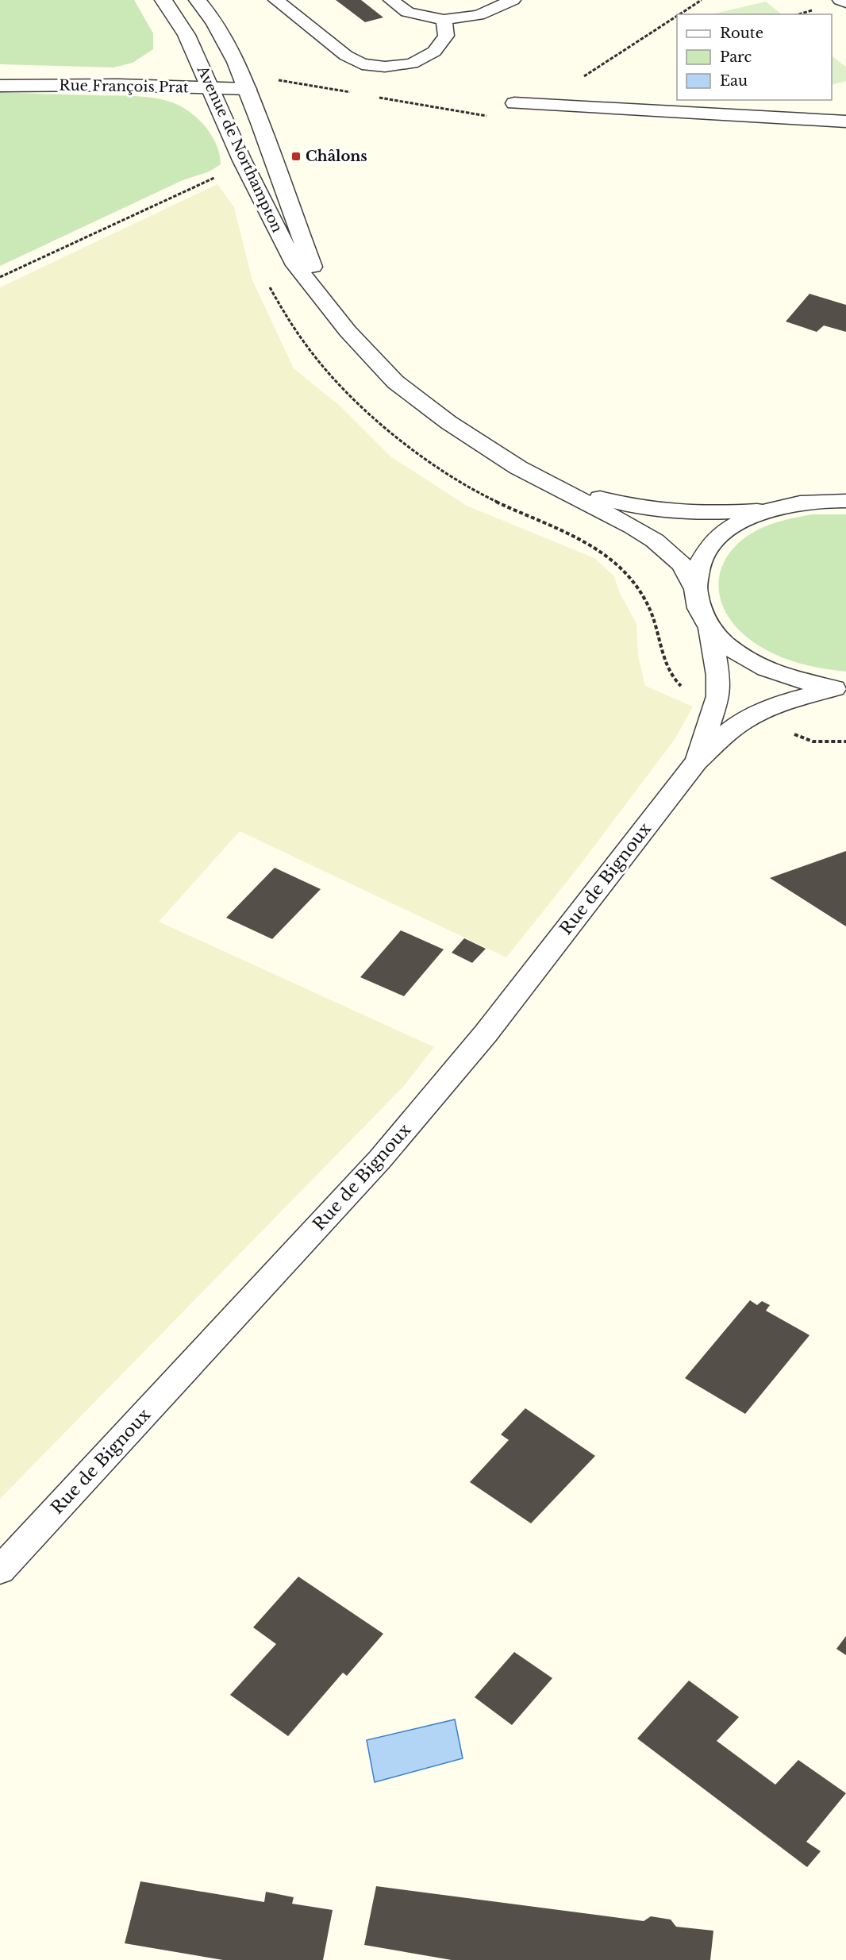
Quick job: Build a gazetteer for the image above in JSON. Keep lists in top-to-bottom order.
{
  "streets": {
    "street": ["Rue François Prat", "Avenue de Northampton", "Rue de Bignoux"]
  },
  "crossings": [
    ["Rue François Prat", "Avenue de Northampton"]
  ],
  "places": {
    "transit": ["Châlons"]
  },
  "legend": ["Route", "Parc", "Eau"]
}
